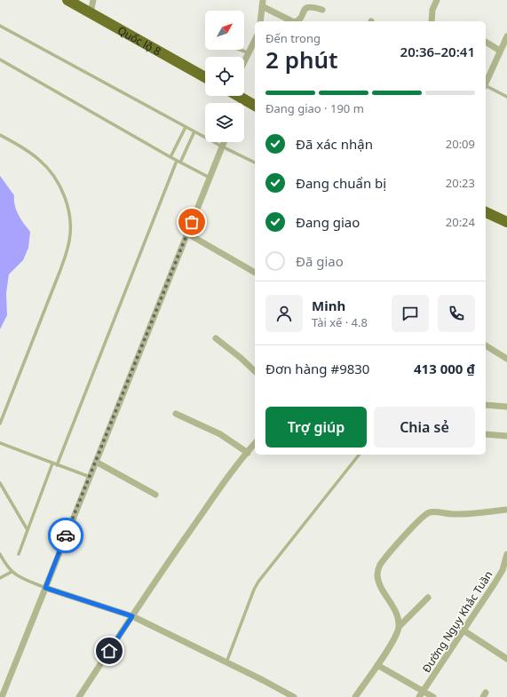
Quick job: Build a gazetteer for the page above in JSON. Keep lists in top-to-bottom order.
{
  "streets": {
    "highway": ["Quốc lộ 8"],
    "street": ["Đường Ngụy Khắc Tuần"]
  },
  "north": "top right",
  "page": {
    "heading": ["2 phút", "Đến trong", "20:36–20:41"],
    "panel": [
      "Minh",
      "Tài xế · 4.8",
      "Đơn hàng #9830",
      "413 000 ₫"
    ],
    "bar": "Đang giao · 190 m",
    "list": [
      ["Đã xác nhận", "20:09"],
      ["Đang chuẩn bị", "20:23"],
      ["Đang giao", "20:24"],
      "Đã giao"
    ],
    "buttons": ["Trợ giúp", "Chia sẻ"]
  }
}
